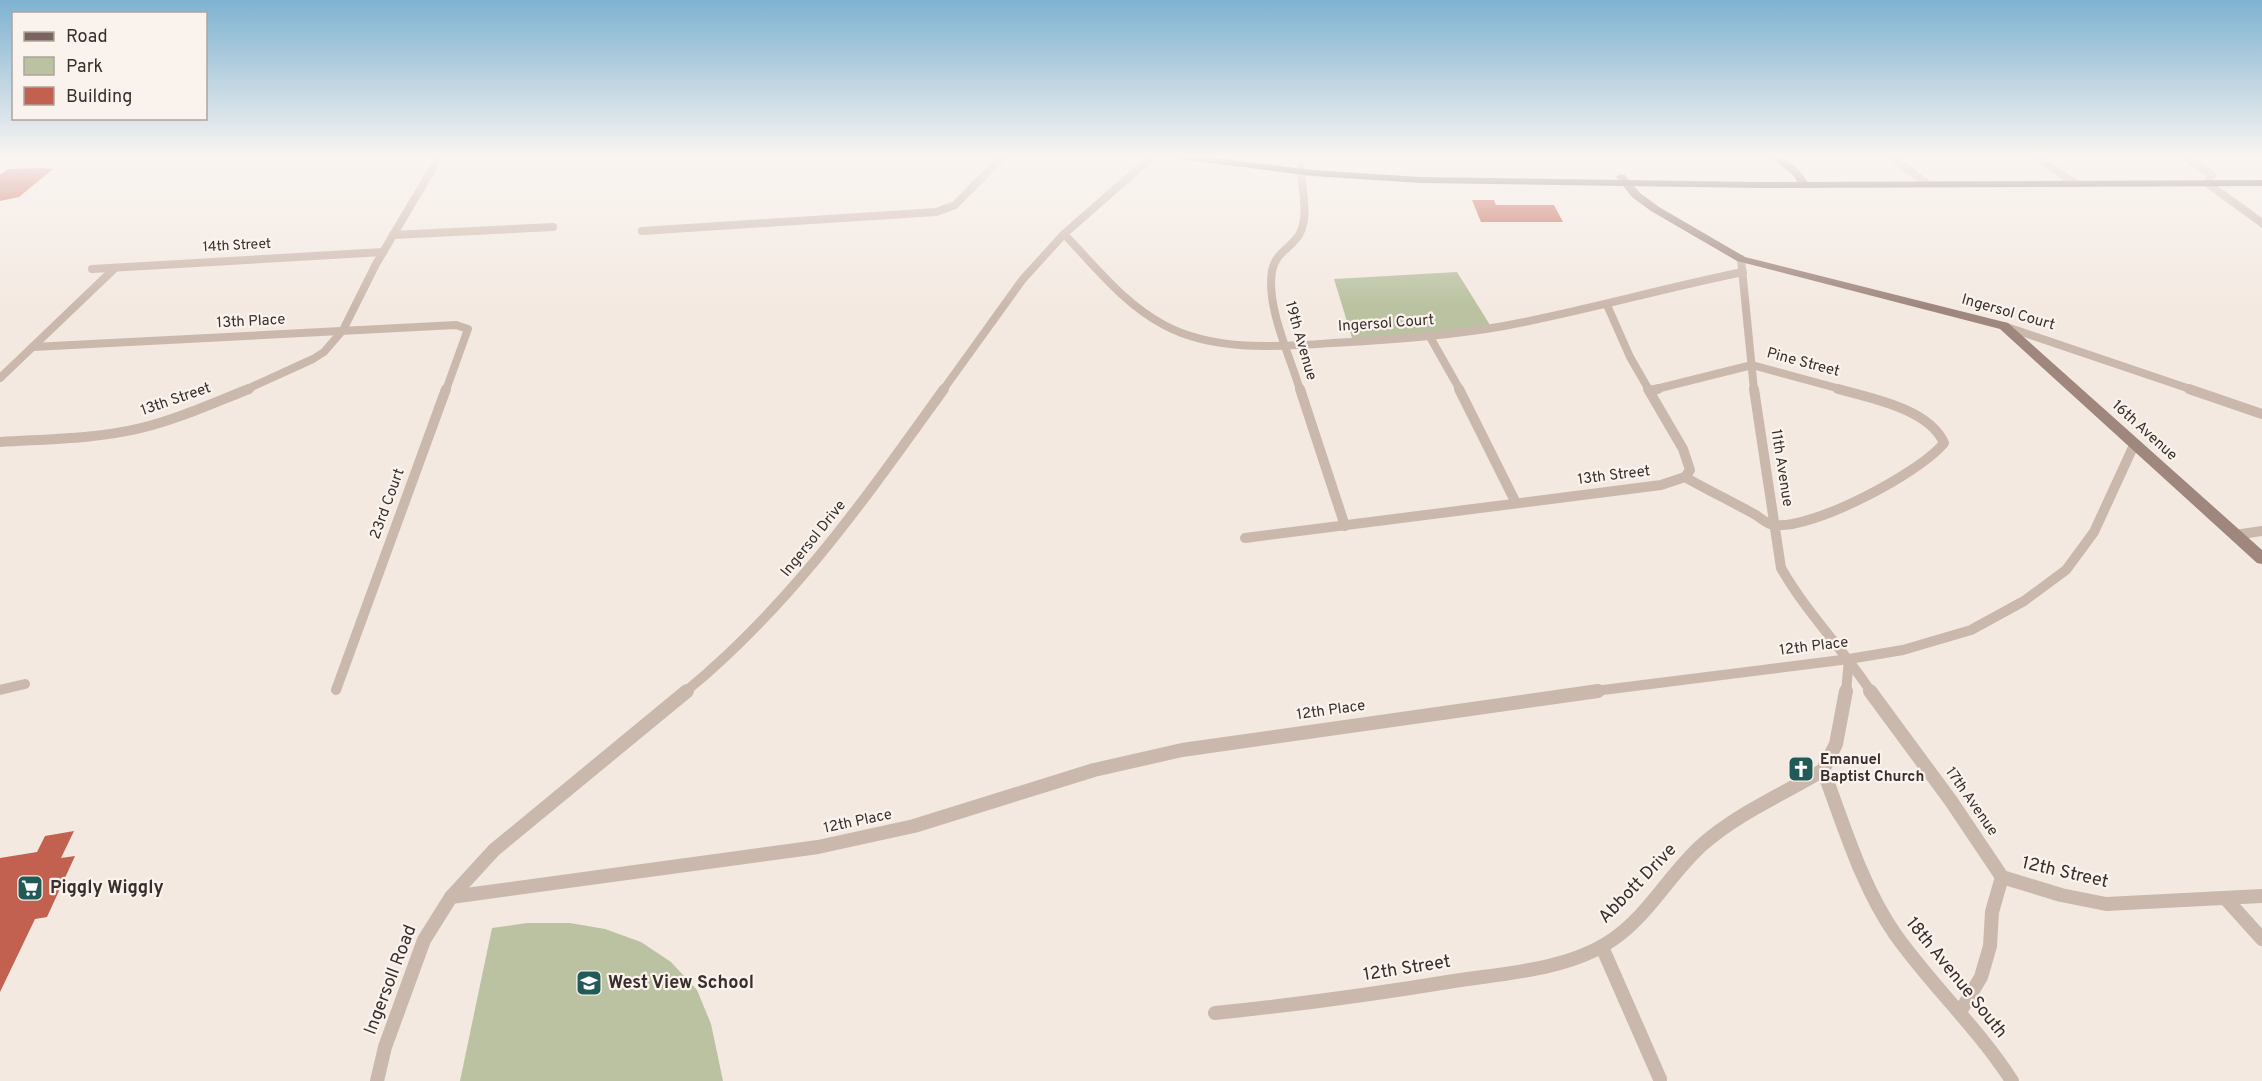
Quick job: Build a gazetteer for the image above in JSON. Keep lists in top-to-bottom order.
{
  "streets": {
    "street": [
      "14th Street",
      "Ingersol Court",
      "13th Place",
      "19th Avenue",
      "Pine Street",
      "13th Street",
      "16th Avenue",
      "11th Avenue",
      "23rd Court",
      "Ingersol Drive",
      "12th Place",
      "17th Avenue",
      "12th Street",
      "Abbott Drive",
      "18th Avenue South",
      "Ingersoll Road"
    ]
  },
  "crossings": [
    ["14th Street", "13th Street"],
    ["Ingersol Court", "19th Avenue"],
    ["Ingersol Court", "16th Avenue"],
    ["Ingersol Court", "11th Avenue"],
    ["Ingersol Court", "Ingersol Drive"],
    ["13th Place", "13th Street"],
    ["13th Place", "23rd Court"],
    ["19th Avenue", "13th Street"],
    ["Pine Street", "11th Avenue"],
    ["16th Avenue", "12th Place"],
    ["11th Avenue", "12th Place"],
    ["11th Avenue", "17th Avenue"],
    ["Ingersol Drive", "12th Place"],
    ["Ingersol Drive", "Ingersoll Road"],
    ["12th Place", "17th Avenue"],
    ["12th Place", "Ingersoll Road"],
    ["17th Avenue", "12th Street"],
    ["12th Street", "Abbott Drive"],
    ["12th Street", "18th Avenue South"],
    ["Abbott Drive", "18th Avenue South"]
  ],
  "places": {
    "church": ["Emanuel Baptist Church"],
    "supermarket": ["Piggly Wiggly"],
    "school or university": ["West View School"]
  },
  "legend": ["Road", "Park", "Building"]
}
